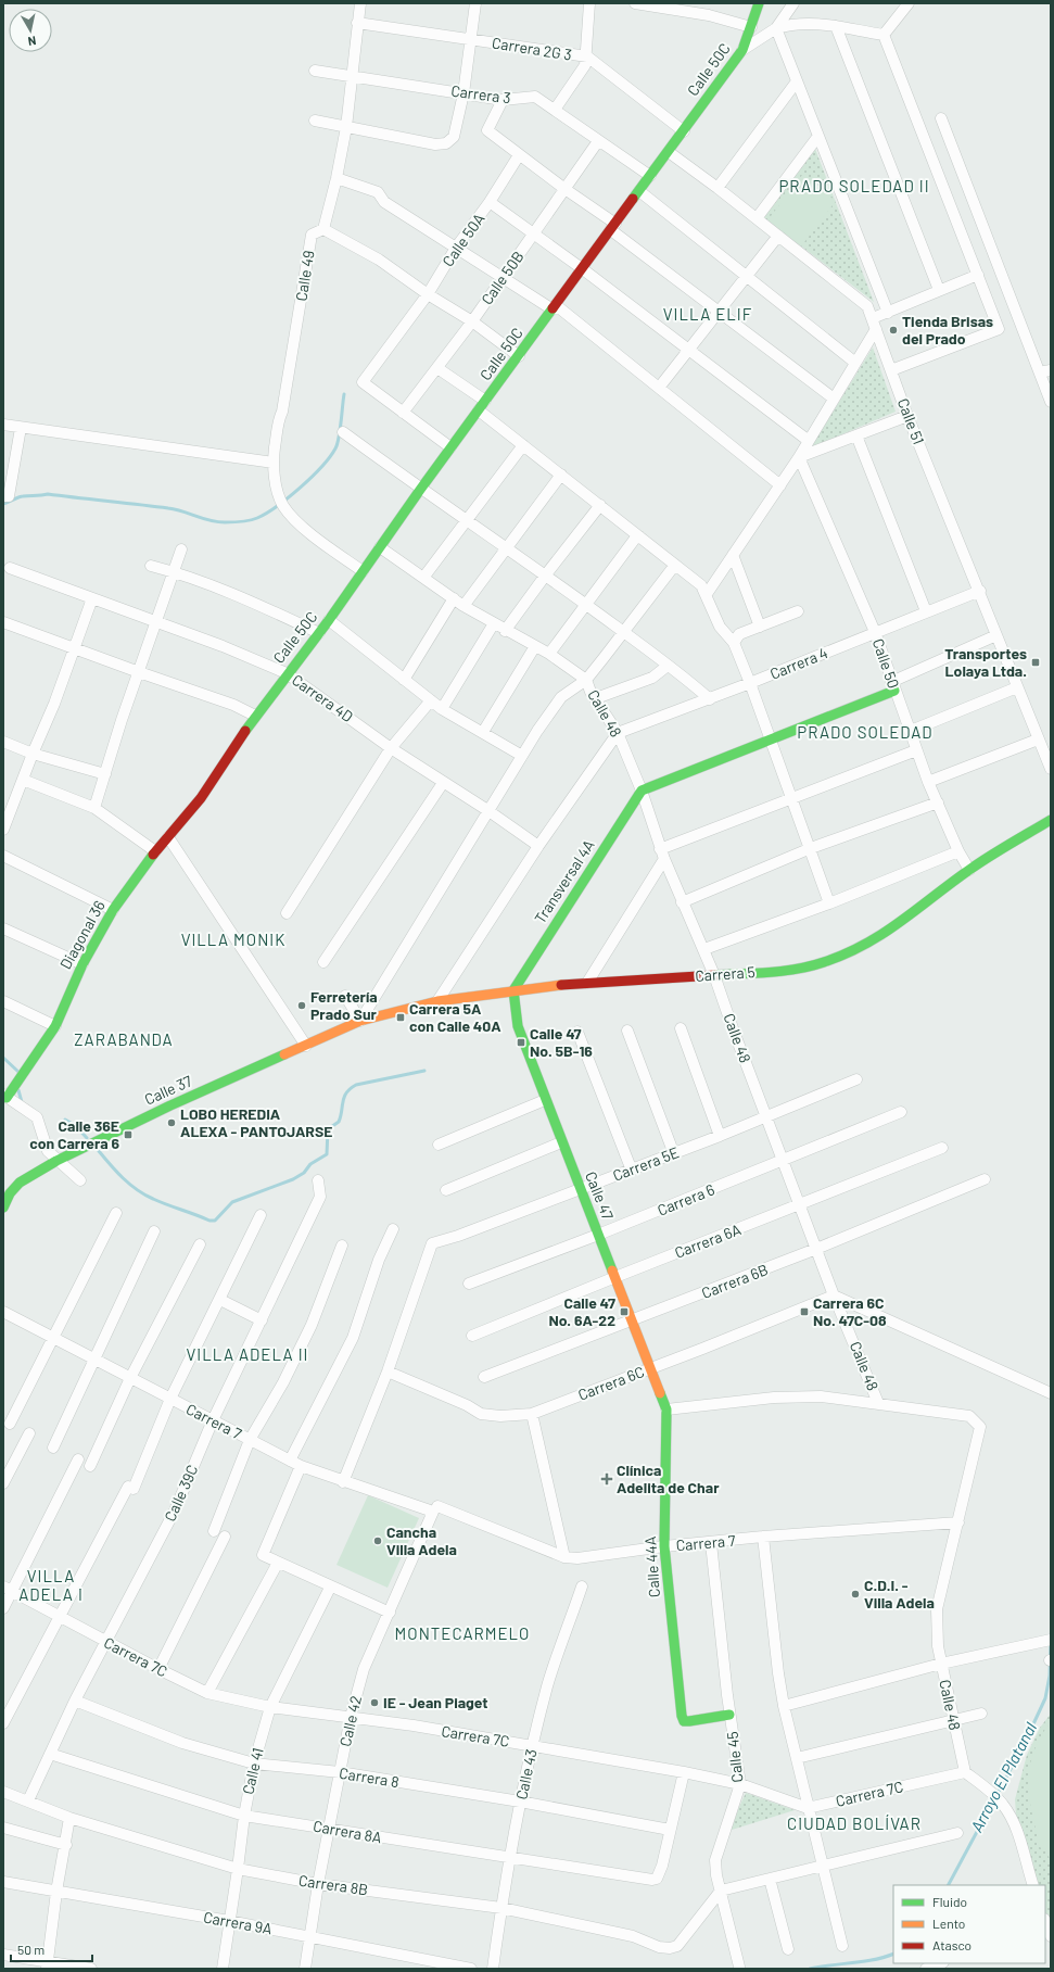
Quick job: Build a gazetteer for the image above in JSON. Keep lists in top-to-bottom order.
{
  "streets": {
    "street": [
      "Carrera 2G 3",
      "Calle 50C",
      "Carrera 3",
      "Calle 50A",
      "Calle 49",
      "Calle 50B",
      "Calle 51",
      "Carrera 4",
      "Calle 50",
      "Carrera 4D",
      "Calle 48",
      "Transversal 4A",
      "Diagonal 36",
      "Carrera 5",
      "Calle 37",
      "Carrera 5E",
      "Calle 47",
      "Carrera 6",
      "Carrera 6A",
      "Carrera 6B",
      "Carrera 6C",
      "Carrera 7",
      "Calle 39C",
      "Calle 44A",
      "Carrera 7C",
      "Calle 42",
      "Calle 45",
      "Calle 41",
      "Calle 43",
      "Carrera 8",
      "Carrera 8A",
      "Carrera 8B",
      "Carrera 9A"
    ]
  },
  "crossings": [
    ["Carrera 2G 3", "Calle 50C"],
    ["Carrera 2G 3", "Calle 49"],
    ["Calle 50C", "Carrera 3"],
    ["Calle 50C", "Calle 49"],
    ["Calle 50C", "Calle 51"],
    ["Calle 50C", "Carrera 4D"],
    ["Calle 50C", "Diagonal 36"],
    ["Carrera 3", "Calle 49"],
    ["Carrera 3", "Calle 50B"],
    ["Calle 50A", "Calle 50B"],
    ["Calle 51", "Carrera 4"],
    ["Carrera 4", "Calle 50"],
    ["Carrera 4", "Calle 48"],
    ["Calle 50", "Carrera 5"],
    ["Calle 48", "Transversal 4A"],
    ["Calle 48", "Carrera 5"],
    ["Calle 48", "Carrera 5E"],
    ["Calle 48", "Carrera 6"],
    ["Calle 48", "Carrera 6A"],
    ["Calle 48", "Carrera 6B"],
    ["Calle 48", "Carrera 6C"],
    ["Calle 48", "Carrera 7"],
    ["Calle 48", "Carrera 7C"],
    ["Transversal 4A", "Carrera 5"],
    ["Transversal 4A", "Calle 47"],
    ["Carrera 5", "Calle 37"],
    ["Carrera 5", "Calle 47"],
    ["Carrera 5E", "Calle 47"],
    ["Carrera 5E", "Carrera 6C"],
    ["Calle 47", "Carrera 6"],
    ["Calle 47", "Carrera 6A"],
    ["Calle 47", "Carrera 6B"],
    ["Calle 47", "Carrera 6C"],
    ["Calle 47", "Calle 44A"],
    ["Carrera 7", "Calle 39C"],
    ["Carrera 7", "Calle 44A"],
    ["Carrera 7", "Calle 42"],
    ["Carrera 7", "Calle 45"],
    ["Calle 39C", "Carrera 7C"],
    ["Calle 39C", "Carrera 8"],
    ["Calle 39C", "Carrera 8A"],
    ["Calle 39C", "Carrera 8B"],
    ["Calle 44A", "Calle 45"],
    ["Carrera 7C", "Calle 42"],
    ["Carrera 7C", "Calle 45"],
    ["Carrera 7C", "Calle 41"],
    ["Carrera 7C", "Calle 43"],
    ["Calle 42", "Carrera 8"],
    ["Calle 42", "Carrera 8A"],
    ["Calle 42", "Carrera 8B"],
    ["Calle 42", "Carrera 9A"],
    ["Calle 45", "Carrera 8B"],
    ["Calle 41", "Carrera 8"],
    ["Calle 41", "Carrera 8A"],
    ["Calle 41", "Carrera 8B"],
    ["Calle 41", "Carrera 9A"],
    ["Calle 43", "Carrera 8"],
    ["Calle 43", "Carrera 8A"],
    ["Calle 43", "Carrera 8B"],
    ["Carrera 8", "Carrera 8A"]
  ],
  "districts": [
    "PRADO SOLEDAD II",
    "VILLA ELIF",
    "PRADO SOLEDAD",
    "VILLA MONIK",
    "ZARABANDA",
    "VILLA ADELA II",
    "VILLA ADELA I",
    "MONTECARMELO",
    "CIUDAD BOLÍVAR"
  ],
  "water": ["Arroyo El Platanal"],
  "places": {
    "other": [
      "Tienda Brisas del Prado",
      "Ferretería Prado Sur",
      "LOBO HEREDIA ALEXA - PANTOJARSE",
      "Cancha Villa Adela",
      "C.D.I. - Villa Adela",
      "IE - Jean Piaget"
    ],
    "transit": [
      "Transportes Lolaya Ltda.",
      "Carrera 5A con Calle 40A",
      "Calle 47 No. 5B-16",
      "Calle 36E con Carrera 6",
      "Calle 47 No. 6A-22",
      "Carrera 6C No. 47C-08"
    ],
    "health": ["Clínica Adelita de Char"]
  },
  "legend": ["Fluido", "Lento", "Atasco"],
  "scale_bar": "50 m",
  "north": "bottom"
}
